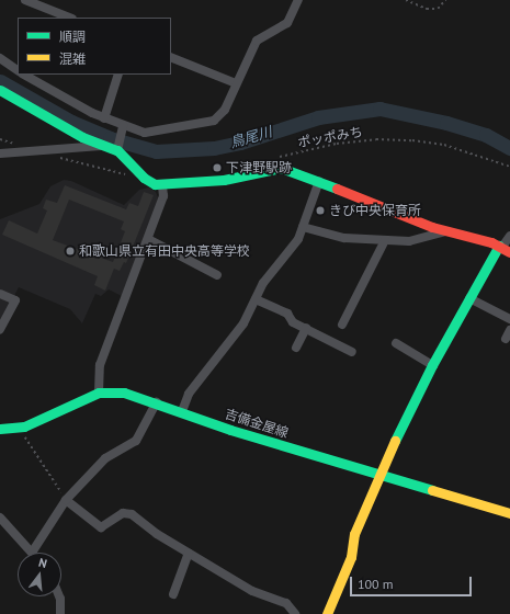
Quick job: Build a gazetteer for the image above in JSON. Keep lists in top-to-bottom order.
{
  "streets": {
    "street": ["吉備金屋線"],
    "path": ["ポッポみち"]
  },
  "water": ["鳥尾川"],
  "places": ["下津野駅跡", "きび中央保育所", "和歌山県立有田中央高等学校"],
  "legend": ["順調", "混雑"],
  "scale_bar": "100 m",
  "north": "top"
}
